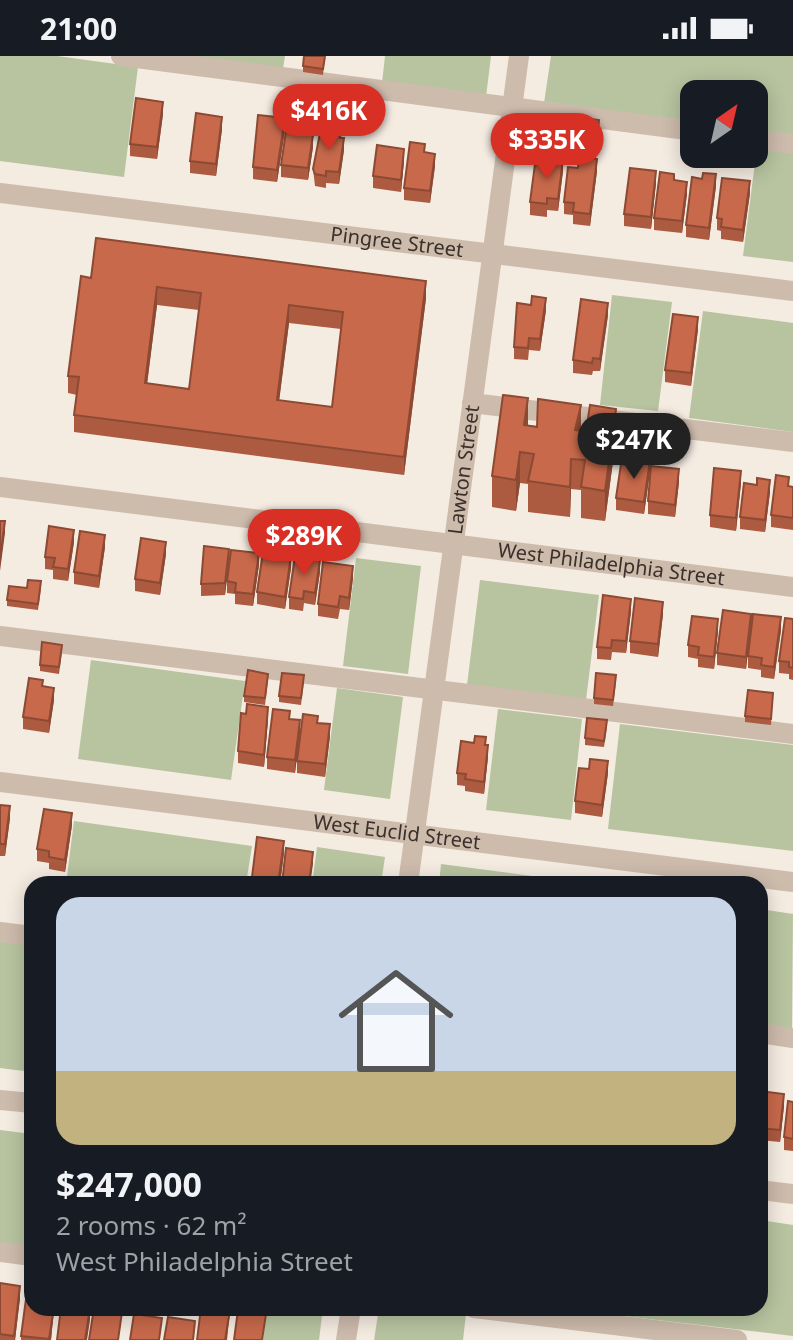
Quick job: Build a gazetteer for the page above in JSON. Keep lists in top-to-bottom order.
{
  "streets": {
    "street": [
      "Pingree Street",
      "Lawton Street",
      "West Philadelphia Street",
      "West Euclid Street"
    ]
  },
  "crossings": [
    ["Pingree Street", "Lawton Street"],
    ["Lawton Street", "West Philadelphia Street"],
    ["Lawton Street", "West Euclid Street"]
  ],
  "north": "top right",
  "page": {
    "status": "21:00",
    "price": [
      "$416K",
      "$335K",
      "$247K",
      "$289K"
    ],
    "list": [
      {
        "name": "$247,000",
        "note": "2 rooms · 62 m² · West Philadelphia Street"
      }
    ]
  }
}
